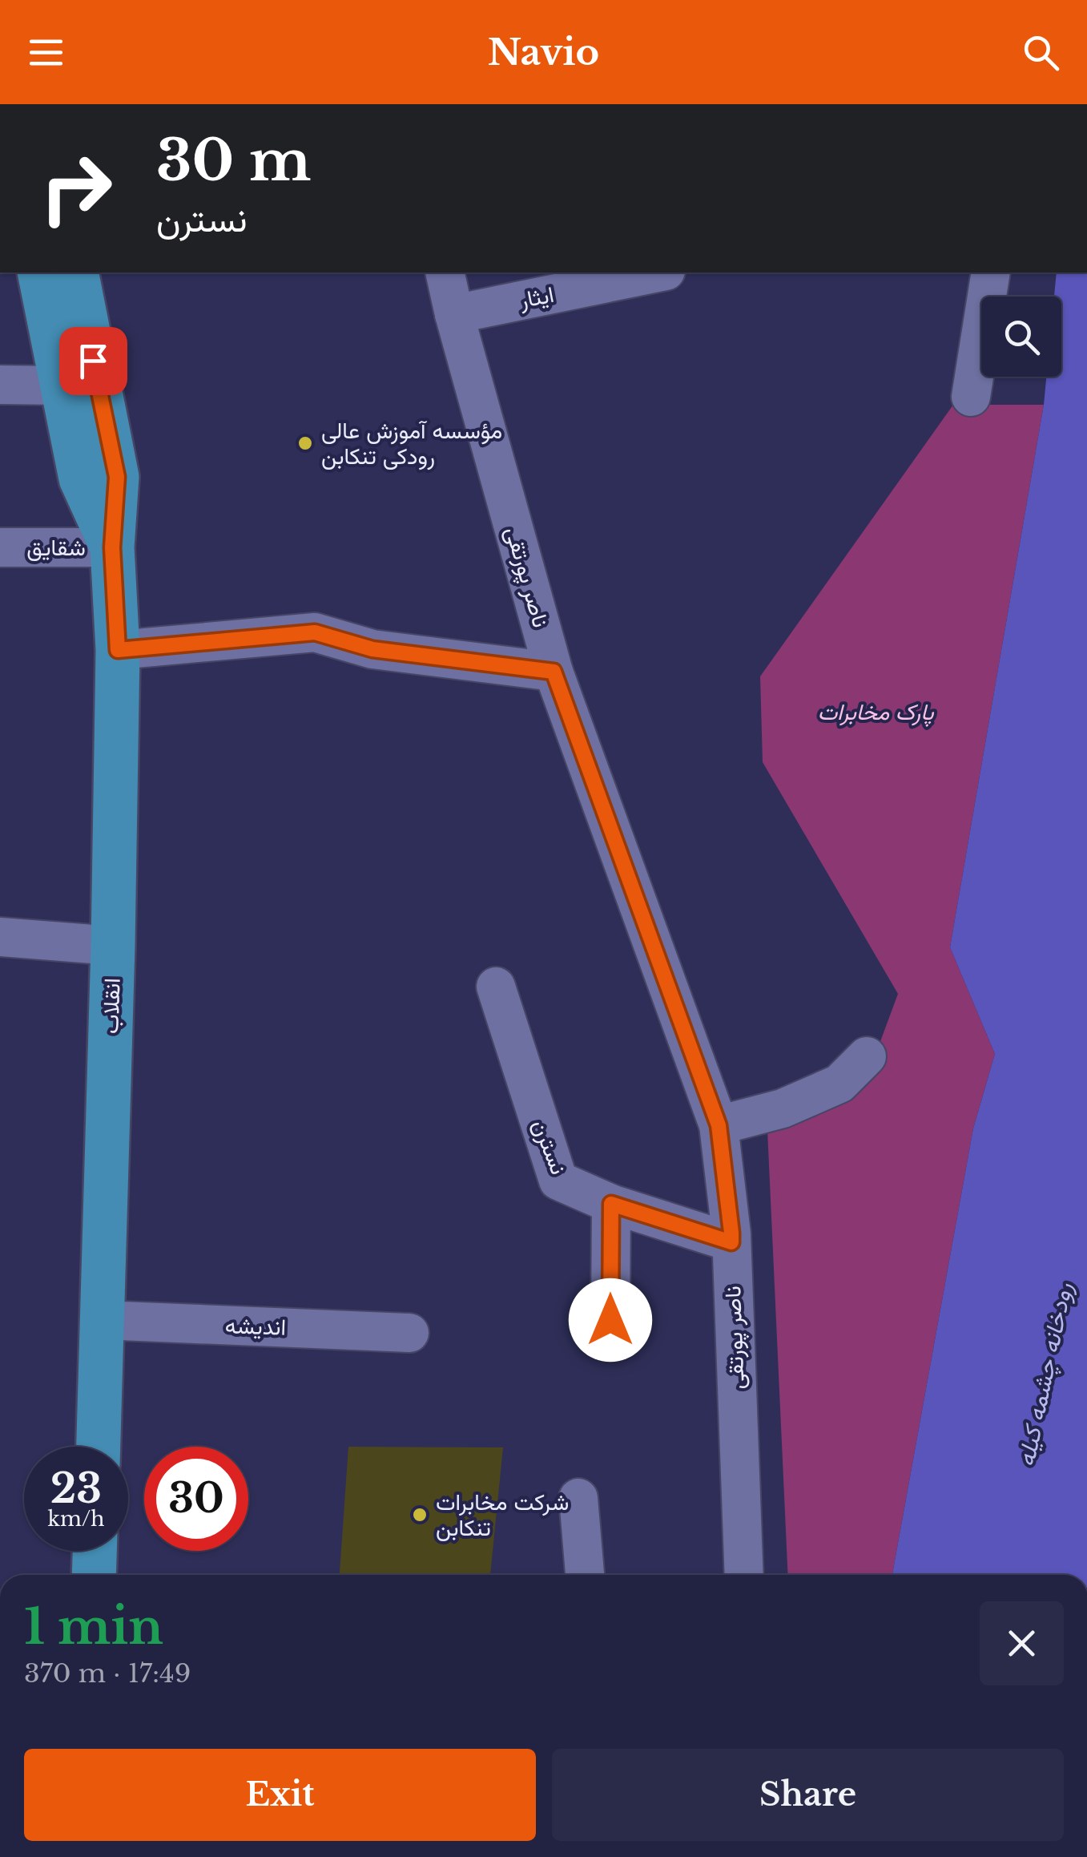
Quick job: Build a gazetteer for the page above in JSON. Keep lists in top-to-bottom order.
{
  "streets": {
    "main road": ["انقلاب"],
    "street": [
      "ایثار",
      "شقایق",
      "ناصر پورتقی",
      "نسترن",
      "اندیشه"
    ]
  },
  "crossings": [
    ["ایثار", "ناصر پورتقی"],
    ["شقایق", "انقلاب"],
    ["ناصر پورتقی", "نسترن"],
    ["انقلاب", "اندیشه"]
  ],
  "water": ["رودخانه چشمه کیله"],
  "parks": ["پارک مخابرات"],
  "places": ["مؤسسه آموزش عالی رودکی تنکابن", "شرکت مخابرات تنکابن"],
  "page": {
    "header": "Navio",
    "turn": ["30 m", "نسترن"],
    "speed": "23 km/h",
    "limit": "30",
    "heading": ["1 min", "370 m · 17:49"],
    "buttons": ["Exit", "Share"]
  }
}
